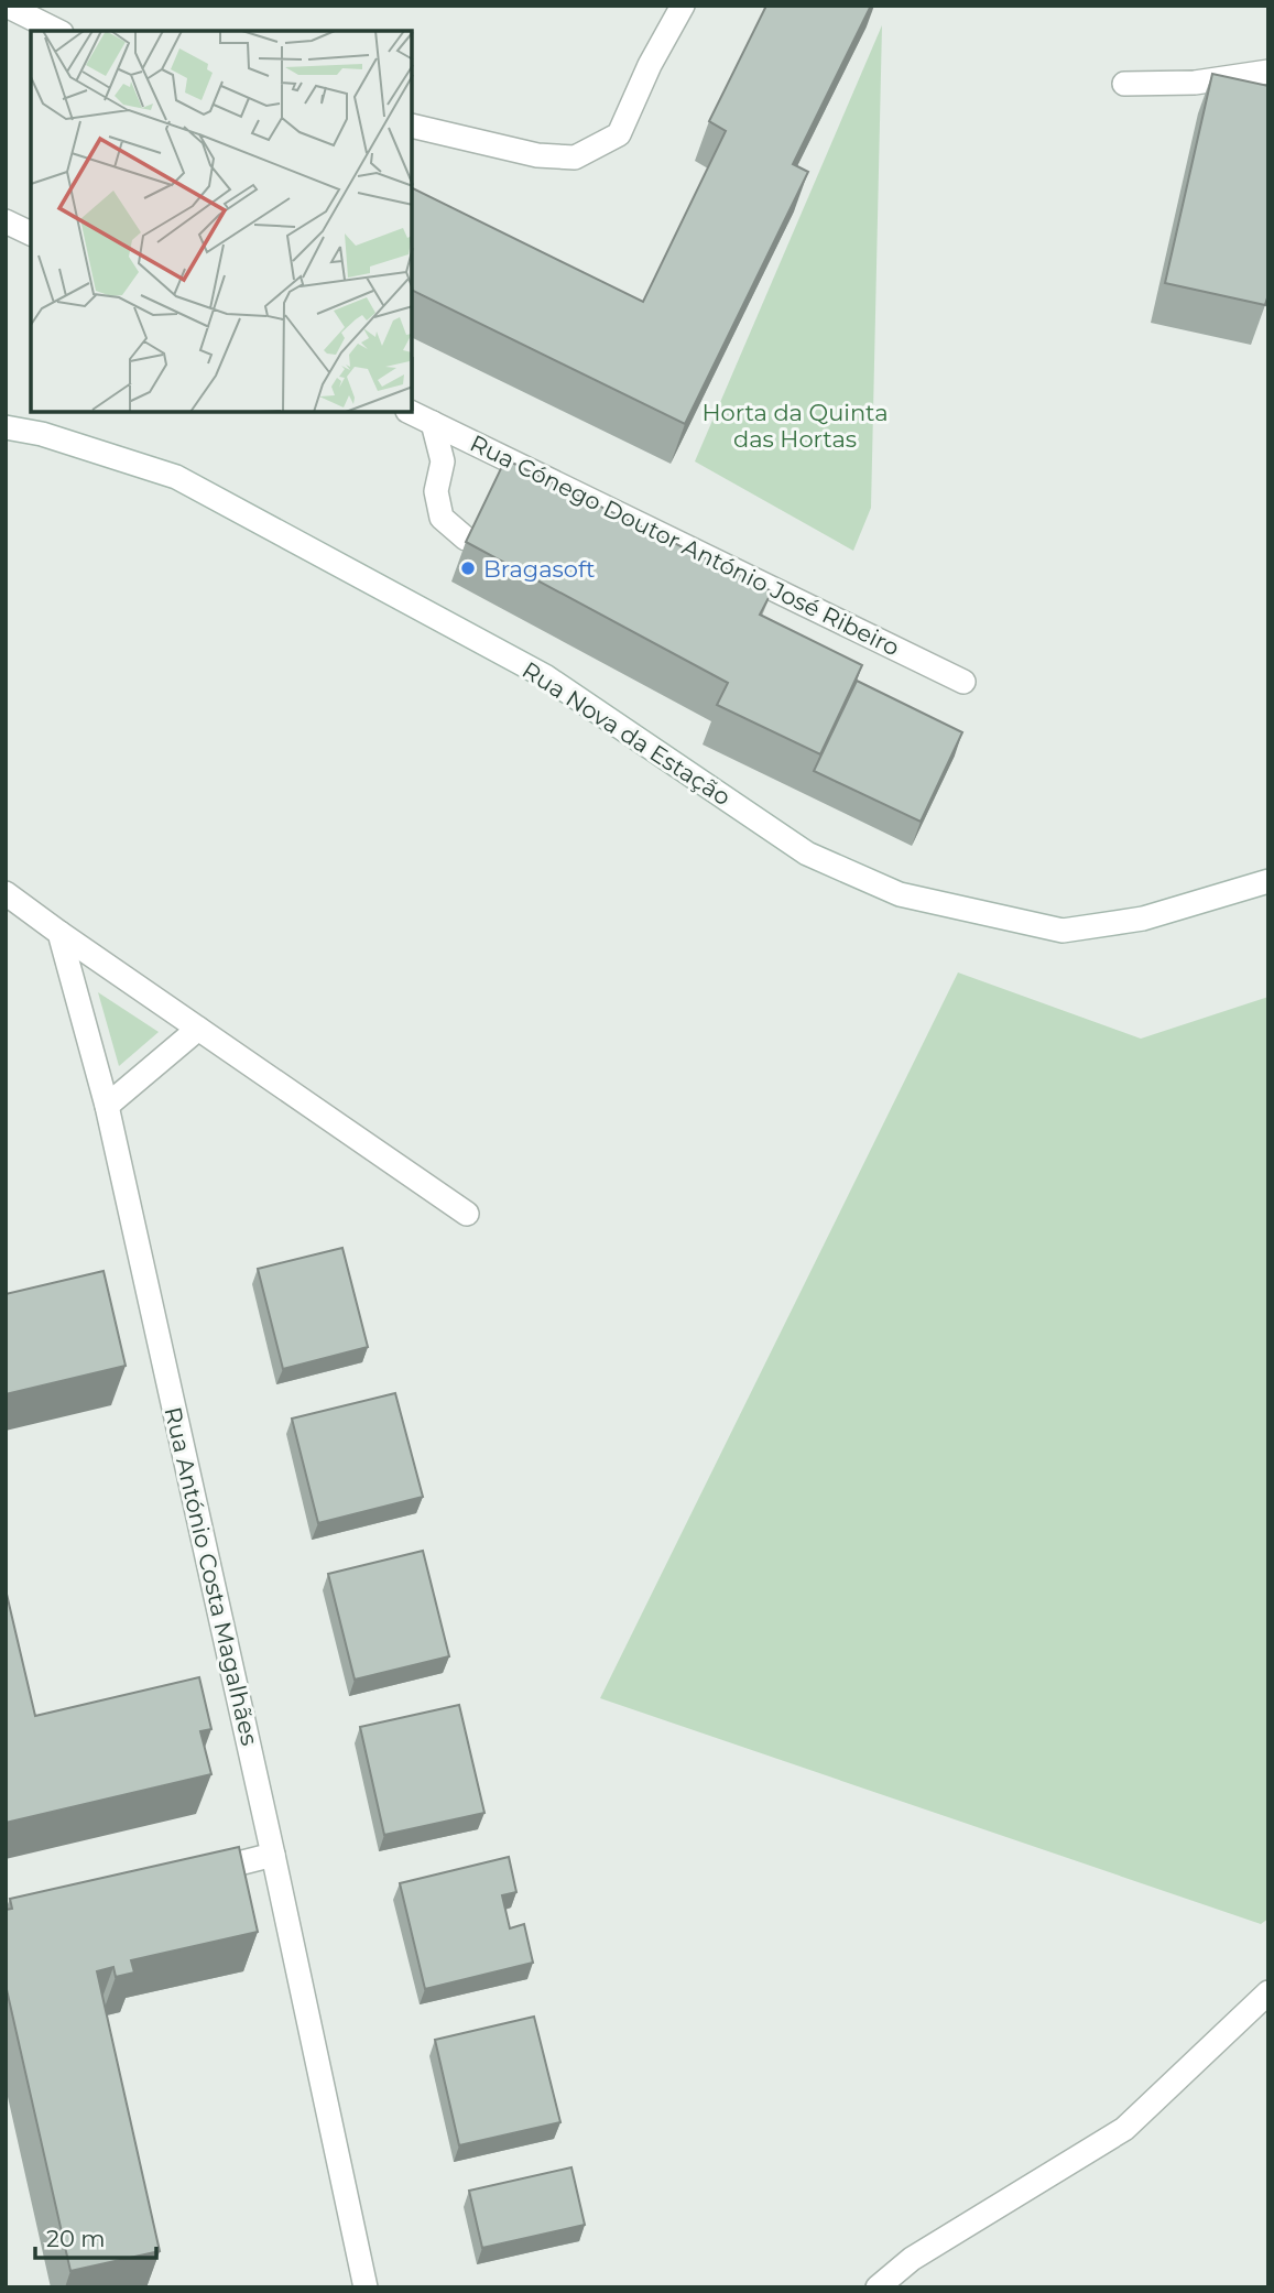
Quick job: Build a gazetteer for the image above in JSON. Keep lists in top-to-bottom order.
{
  "streets": {
    "street": ["Rua Cónego Doutor António José Ribeiro", "Rua Nova da Estação", "Rua António Costa Magalhães"]
  },
  "parks": ["Horta da Quinta das Hortas"],
  "places": ["Bragasoft"],
  "scale_bar": "20 m"
}
